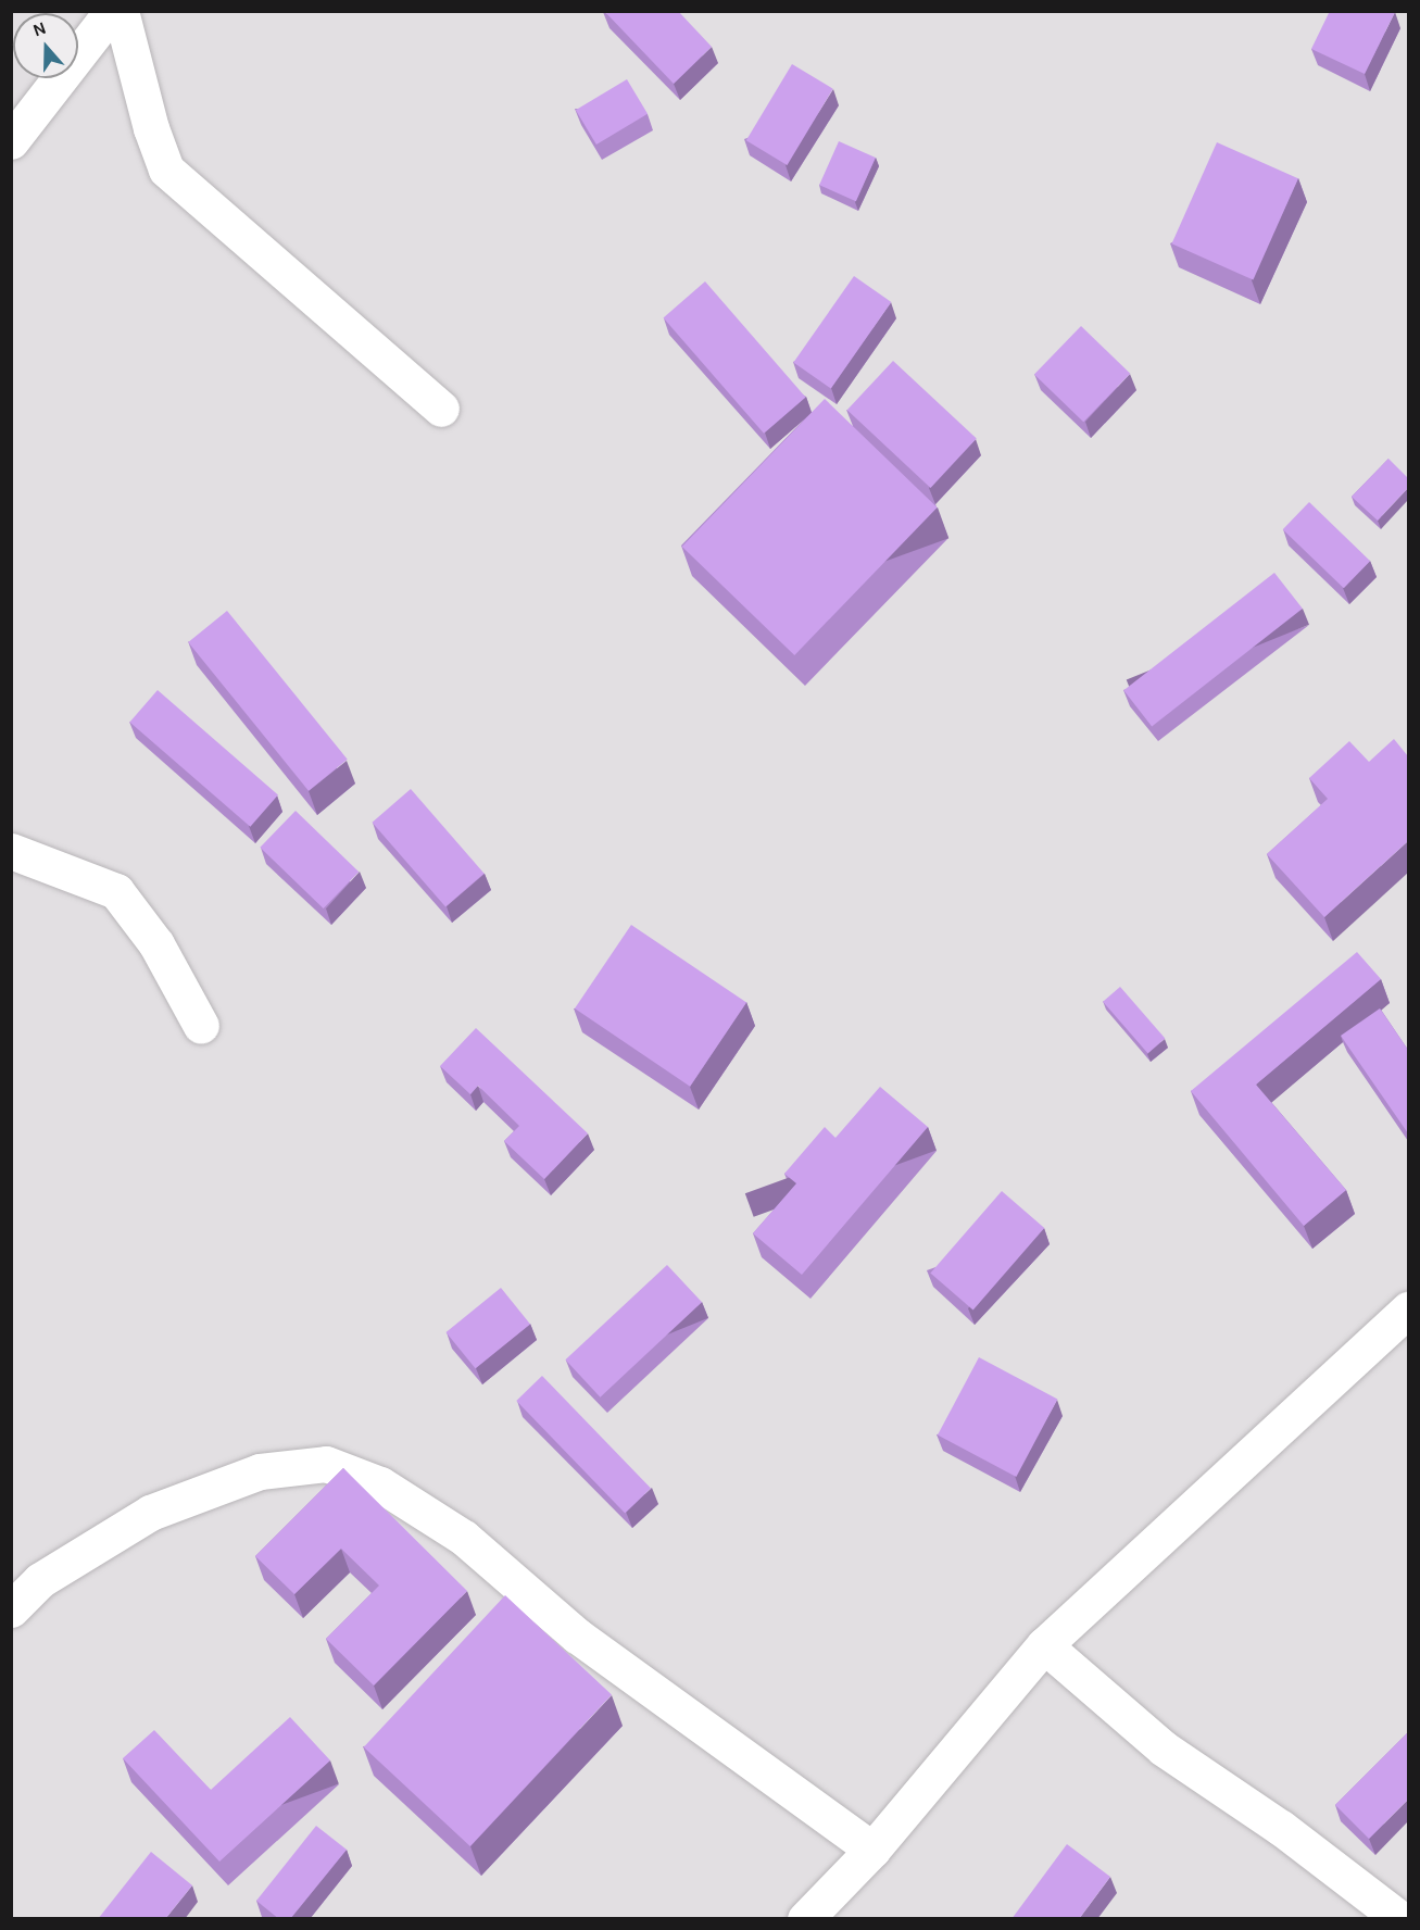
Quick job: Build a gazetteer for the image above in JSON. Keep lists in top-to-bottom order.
{
  "north": "top"
}
